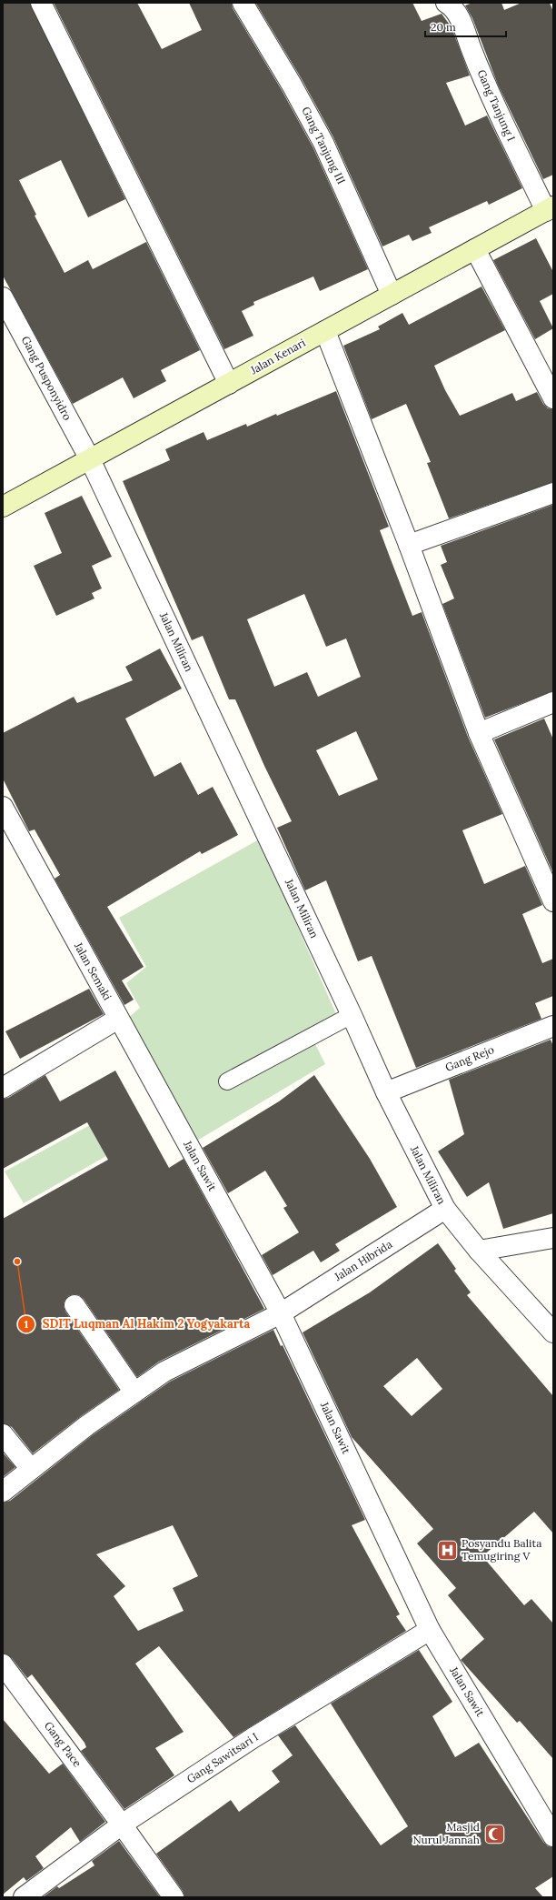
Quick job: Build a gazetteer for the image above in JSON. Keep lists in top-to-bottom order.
{
  "streets": {
    "main road": ["Jalan Kenari"],
    "street": [
      "Gang Tanjung I",
      "Gang Tanjung III",
      "Gang Pusponyidro",
      "Jalan Miliran",
      "Jalan Semaki",
      "Gang Rejo",
      "Jalan Sawit",
      "Jalan Hibrida",
      "Gang Pace",
      "Gang Sawitsari I"
    ]
  },
  "crossings": [
    ["Gang Tanjung I", "Jalan Kenari"],
    ["Gang Tanjung III", "Jalan Kenari"],
    ["Jalan Kenari", "Gang Pusponyidro"],
    ["Jalan Kenari", "Jalan Miliran"],
    ["Gang Pusponyidro", "Jalan Miliran"],
    ["Jalan Miliran", "Gang Rejo"],
    ["Jalan Miliran", "Jalan Hibrida"],
    ["Jalan Semaki", "Jalan Sawit"],
    ["Jalan Sawit", "Jalan Hibrida"],
    ["Jalan Sawit", "Gang Sawitsari I"],
    ["Gang Pace", "Gang Sawitsari I"]
  ],
  "places": {
    "other": ["SDIT Luqman Al Hakim 2 Yogyakarta"],
    "hospital": ["Posyandu Balita Temugiring V"],
    "mosque": ["Masjid Nurul Jannah"]
  },
  "scale_bar": "20 m"
}
